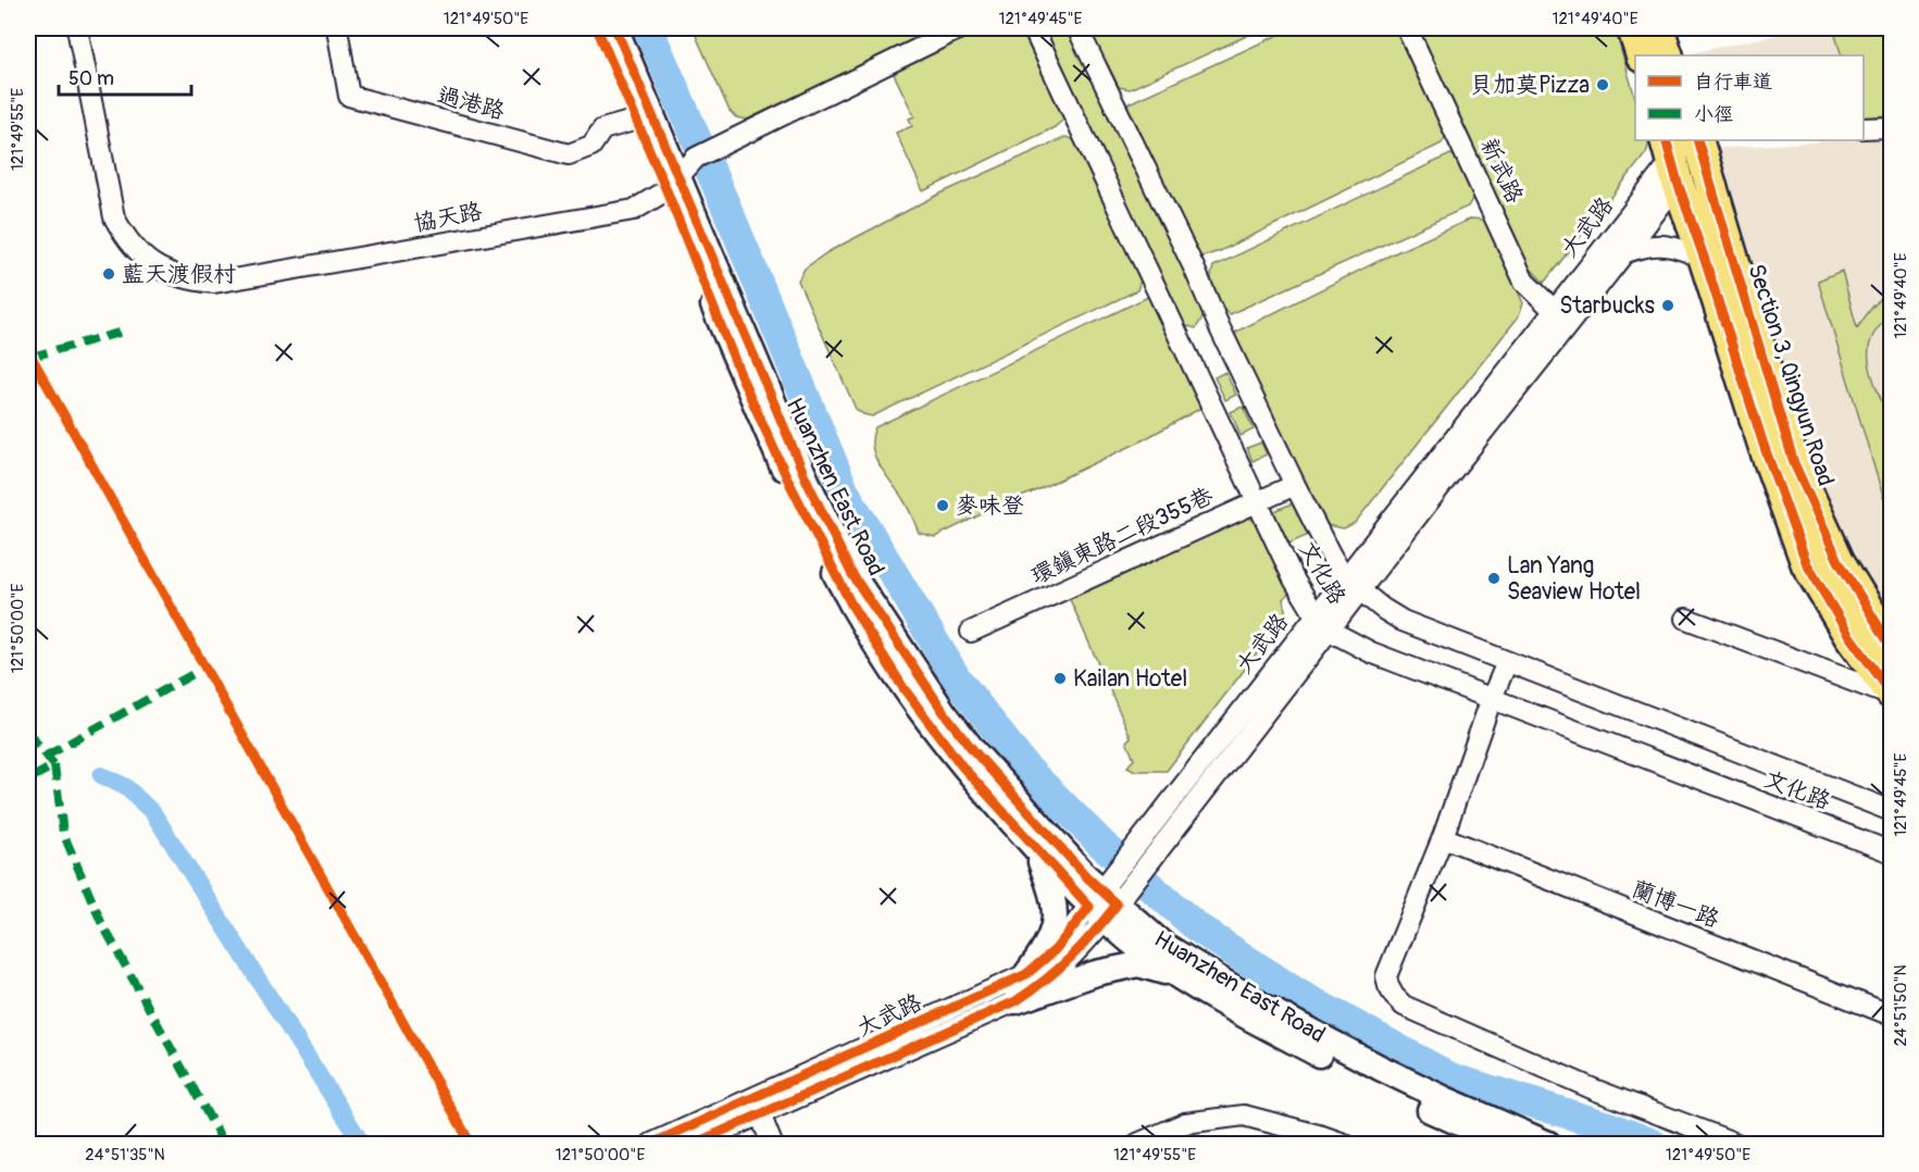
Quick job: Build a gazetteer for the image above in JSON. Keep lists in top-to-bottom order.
{
  "streets": {
    "main road": ["Section 3, Qingyun Road"],
    "street": [
      "過港路",
      "新武路",
      "協天路",
      "大武路",
      "Huanzhen East Road",
      "環鎮東路二段355巷",
      "文化路",
      "蘭博一路"
    ]
  },
  "crossings": [
    ["過港路", "Huanzhen East Road"],
    ["新武路", "大武路"],
    ["協天路", "Huanzhen East Road"],
    ["大武路", "Section 3, Qingyun Road"],
    ["大武路", "Huanzhen East Road"],
    ["大武路", "文化路"],
    ["環鎮東路二段355巷", "文化路"]
  ],
  "places": [
    "貝加莫Pizza",
    "藍天渡假村",
    "Starbucks",
    "麥味登",
    "Lan Yang Seaview Hotel",
    "Kailan Hotel"
  ],
  "legend": ["自行車道", "小徑"],
  "scale_bar": "50 m",
  "coordinates": [
    "121°49'50\"E",
    "121°49'45\"E",
    "121°49'40\"E",
    "121°49'55\"E",
    "121°50'00\"E",
    "24°51'50\"N",
    "24°51'35\"N"
  ]
}
